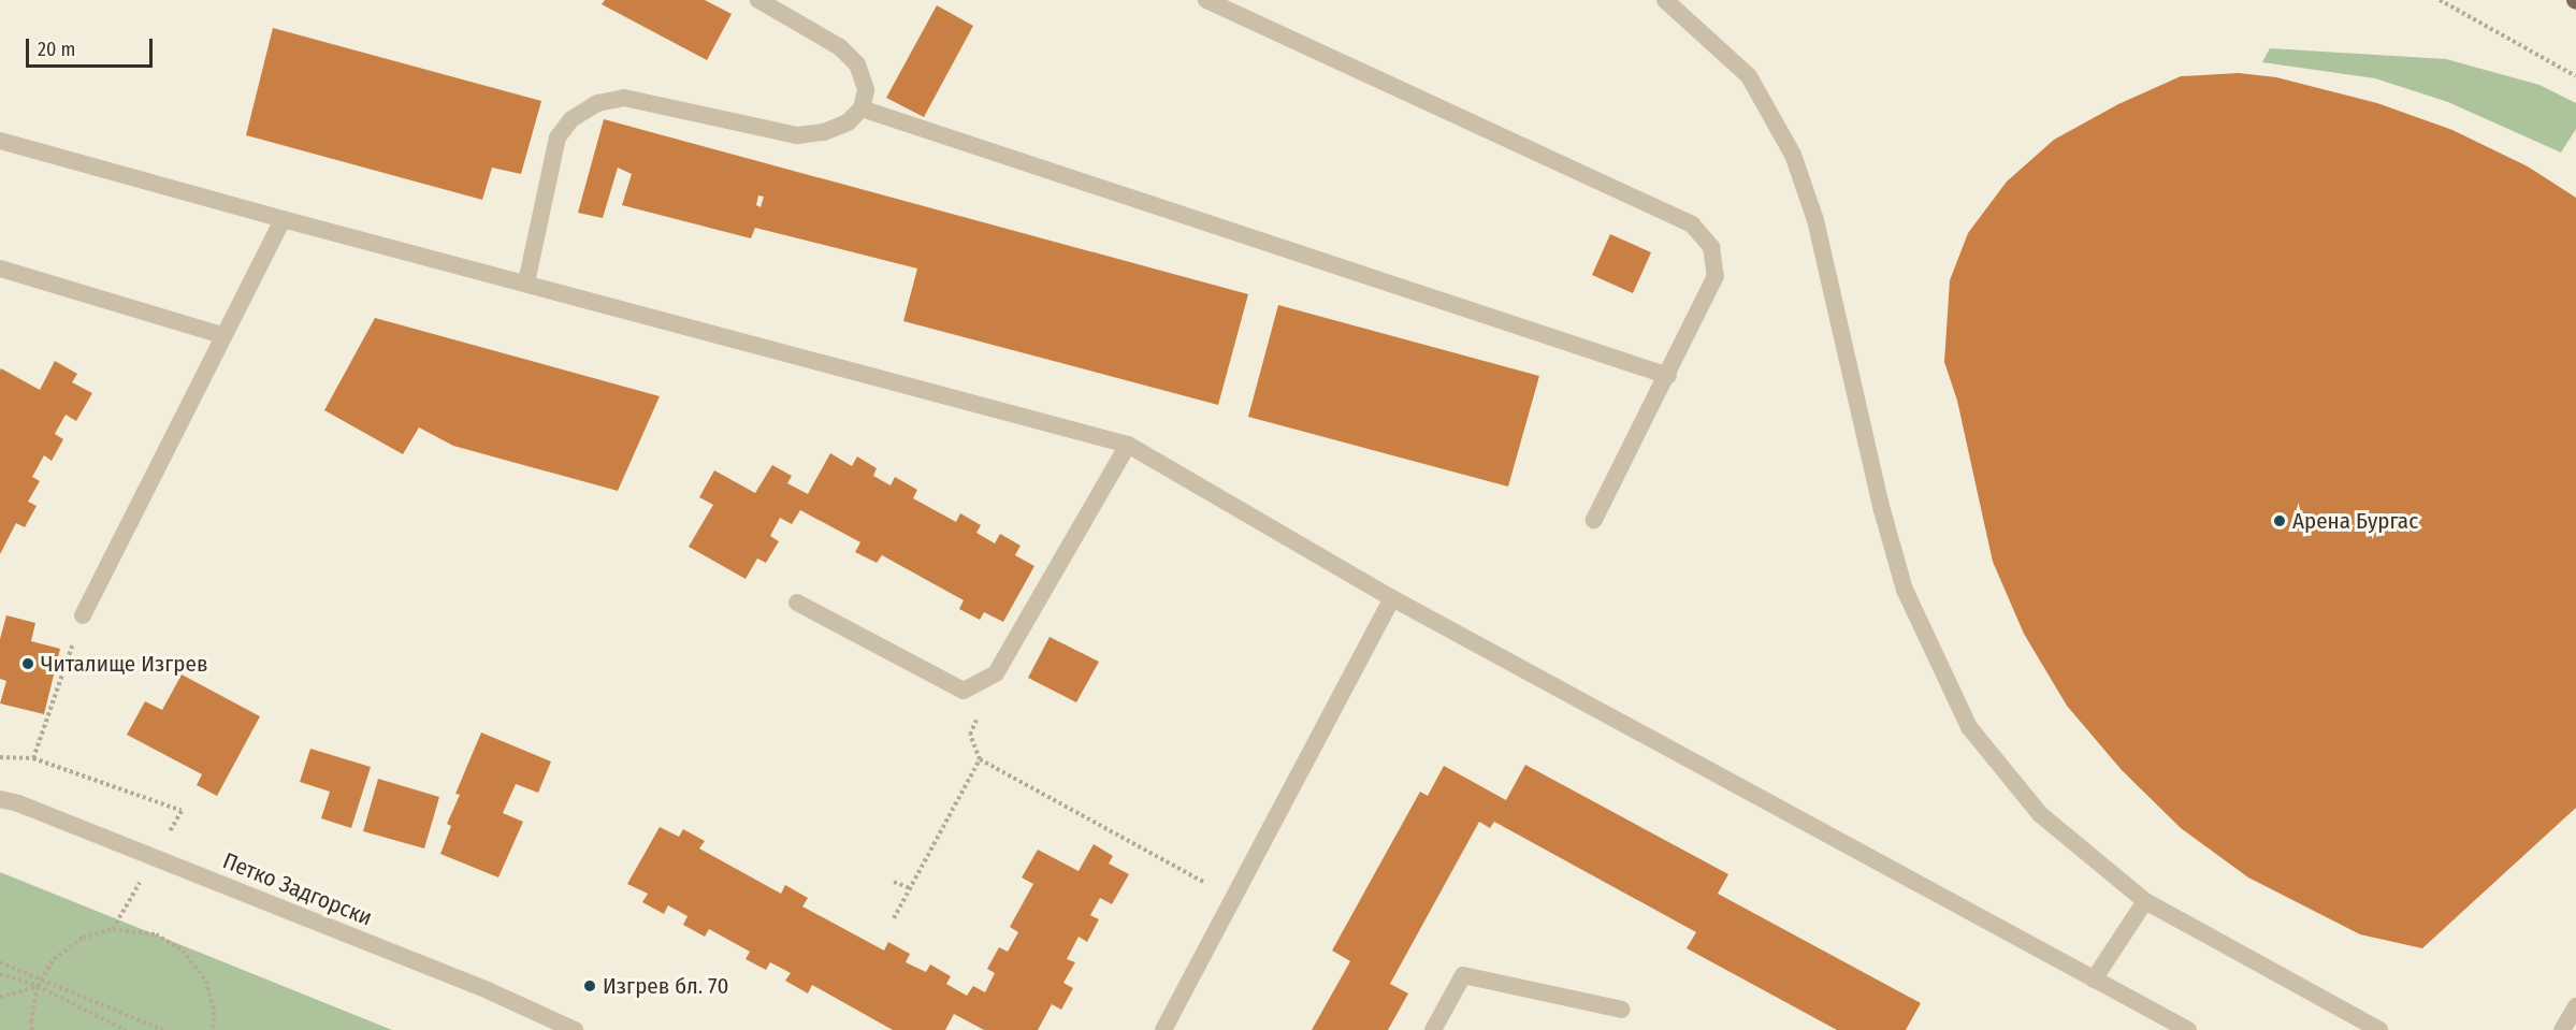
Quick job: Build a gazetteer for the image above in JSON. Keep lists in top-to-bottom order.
{
  "streets": {
    "street": ["Петко Задгорски"]
  },
  "places": ["Арена Бургас", "Читалище Изгрев", "Изгрев бл. 70"],
  "scale_bar": "20 m"
}
